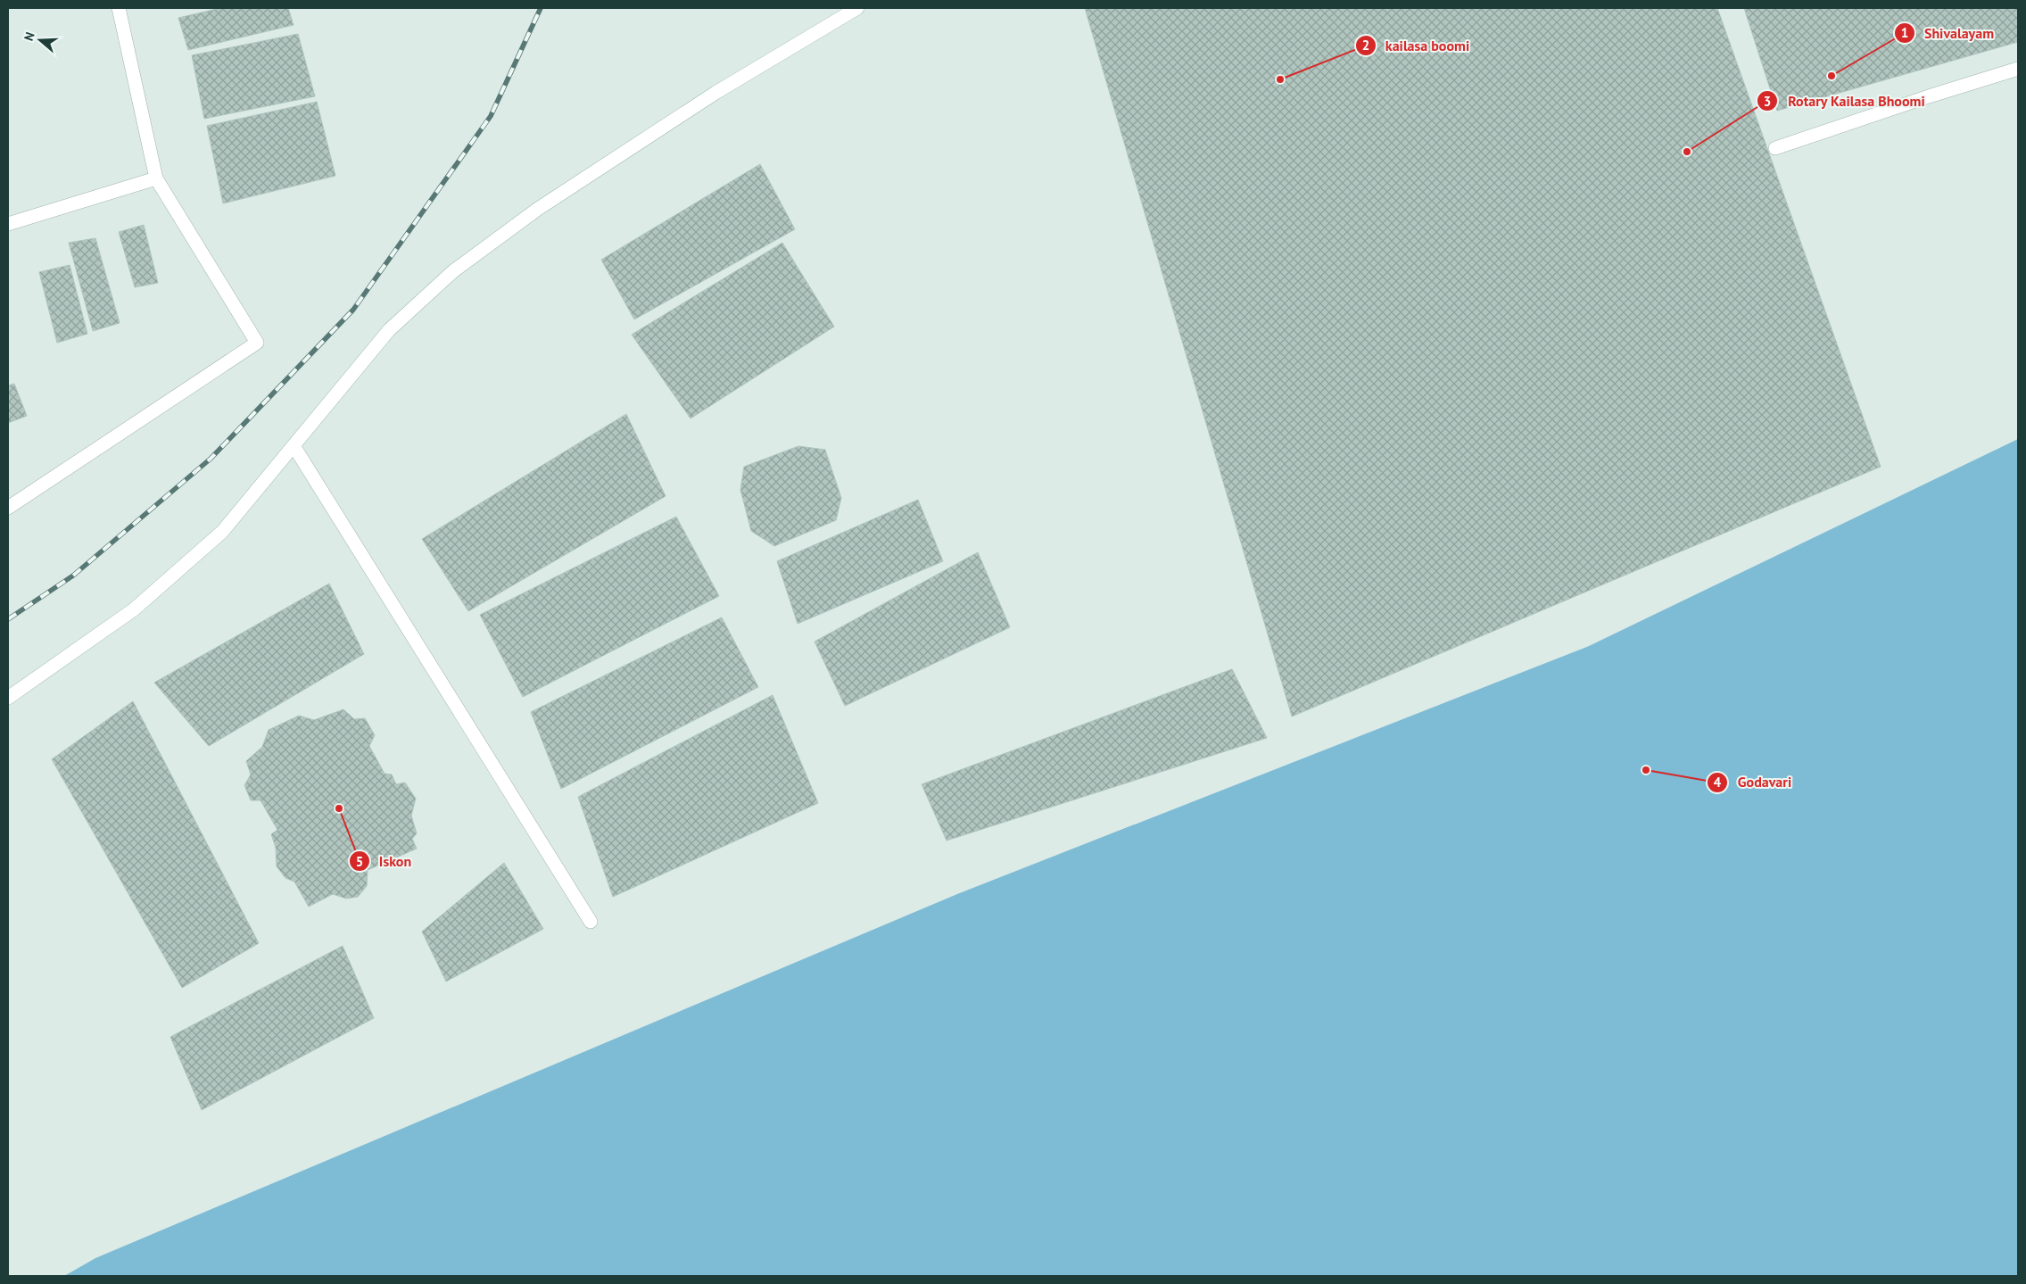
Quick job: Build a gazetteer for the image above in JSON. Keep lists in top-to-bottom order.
{
  "places": [
    "Shivalayam",
    "kailasa boomi",
    "Rotary Kailasa Bhoomi",
    "Godavari",
    "Iskon"
  ],
  "north": "left"
}
